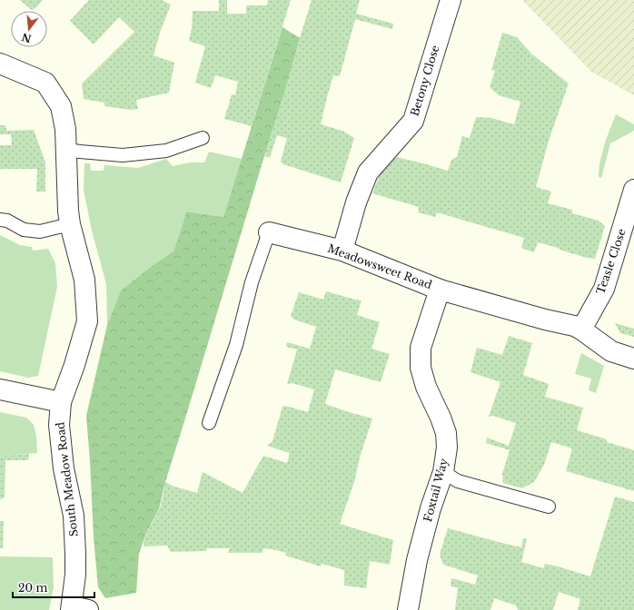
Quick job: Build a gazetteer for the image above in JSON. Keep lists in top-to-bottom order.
{
  "streets": {
    "street": [
      "Betony Close",
      "Teasle Close",
      "Meadowsweet Road",
      "South Meadow Road",
      "Foxtail Way"
    ]
  },
  "crossings": [
    ["Betony Close", "Meadowsweet Road"],
    ["Teasle Close", "Meadowsweet Road"],
    ["Meadowsweet Road", "Foxtail Way"]
  ],
  "scale_bar": "20 m",
  "north": "bottom"
}
